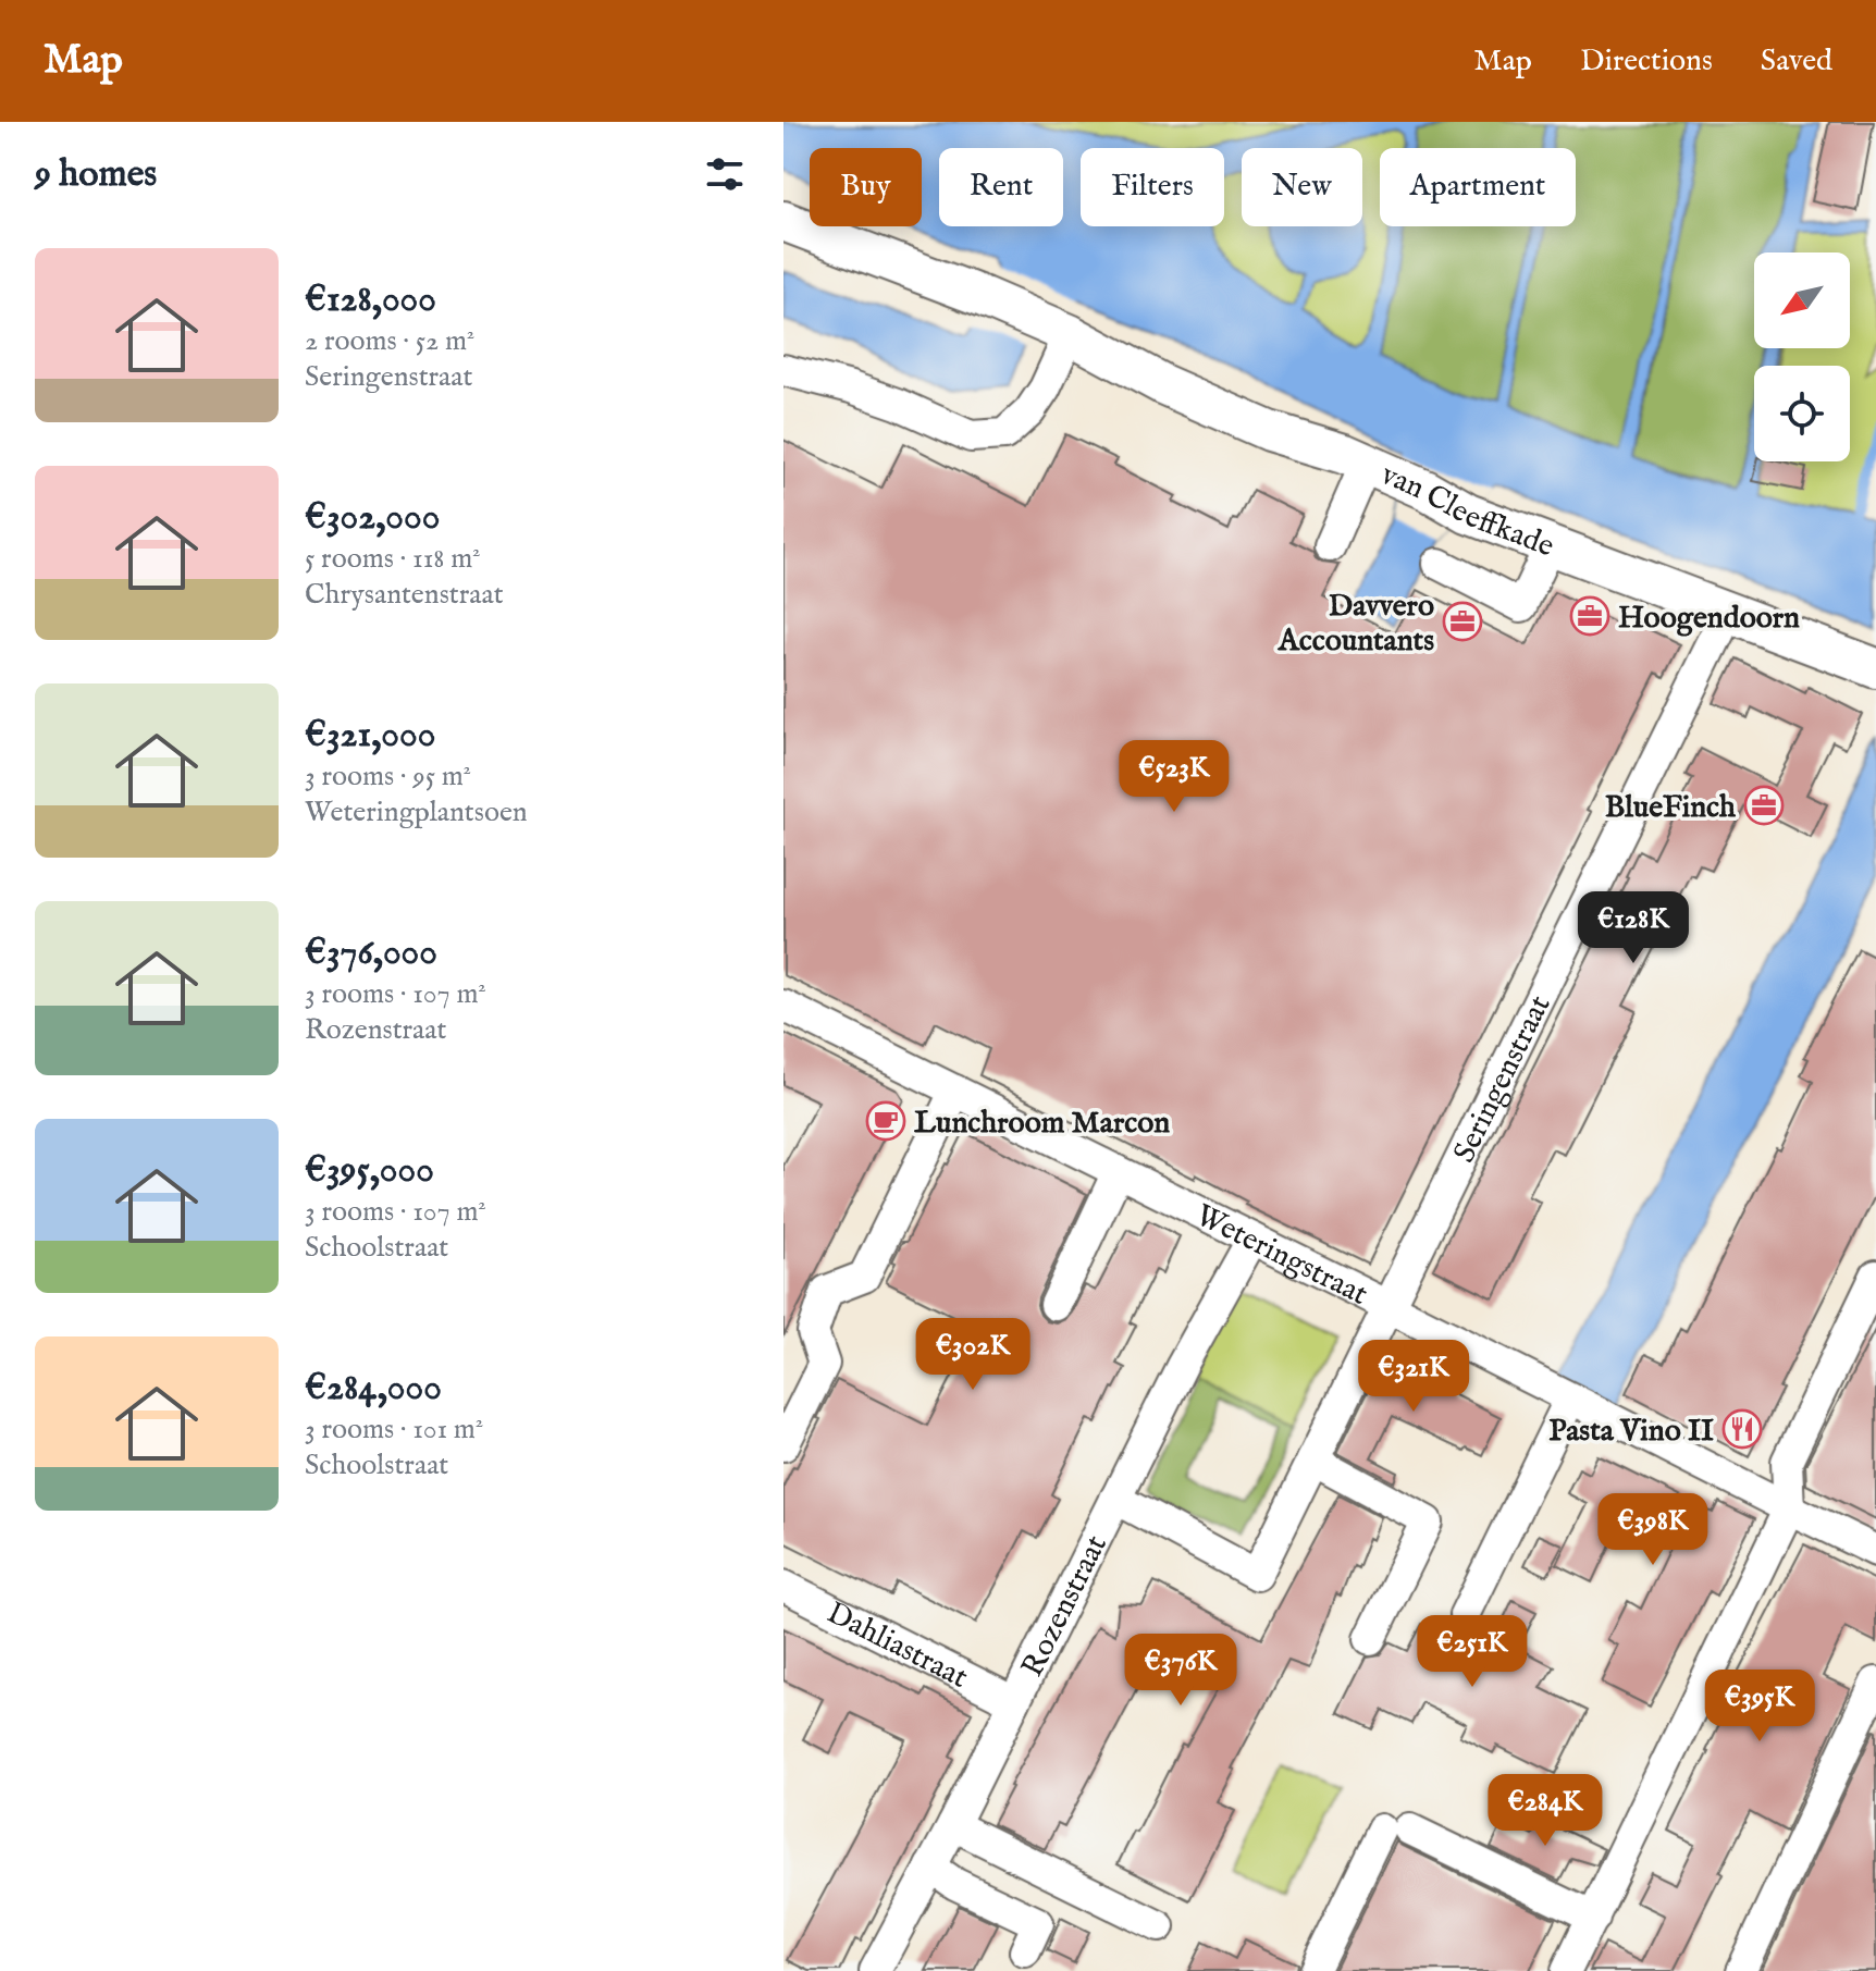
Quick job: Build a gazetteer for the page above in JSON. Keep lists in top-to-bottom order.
{
  "streets": {
    "main road": ["van Cleeffkade"],
    "street": [
      "Seringenstraat",
      "Weteringstraat",
      "Rozenstraat",
      "Dahliastraat"
    ]
  },
  "crossings": [
    ["van Cleeffkade", "Seringenstraat"],
    ["Seringenstraat", "Weteringstraat"],
    ["Seringenstraat", "Rozenstraat"],
    ["Weteringstraat", "Rozenstraat"],
    ["Rozenstraat", "Dahliastraat"]
  ],
  "places": {
    "office": ["Hoogendoorn", "Davvero Accountants", "BlueFinch"],
    "cafe": ["Lunchroom Marcon"],
    "restaurant": ["Pasta Vino II"]
  },
  "north": "bottom left",
  "page": {
    "header": "Map",
    "nav": ["Map", "Directions", "Saved"],
    "heading": "9 homes",
    "chip": [
      "Buy",
      "Rent",
      "Filters",
      "New",
      "Apartment"
    ],
    "list": [
      {
        "name": "€128,000",
        "note": "2 rooms · 52 m² · Seringenstraat"
      },
      {
        "name": "€302,000",
        "note": "5 rooms · 118 m² · Chrysantenstraat"
      },
      {
        "name": "€321,000",
        "note": "3 rooms · 95 m² · Weteringplantsoen"
      },
      {
        "name": "€376,000",
        "note": "3 rooms · 107 m² · Rozenstraat"
      },
      {
        "name": "€395,000",
        "note": "3 rooms · 107 m² · Schoolstraat"
      },
      {
        "name": "€284,000",
        "note": "3 rooms · 101 m² · Schoolstraat"
      }
    ],
    "price": [
      "€523K",
      "€128K",
      "€302K",
      "€321K",
      "€398K",
      "€251K",
      "€376K",
      "€395K",
      "€284K"
    ]
  }
}
